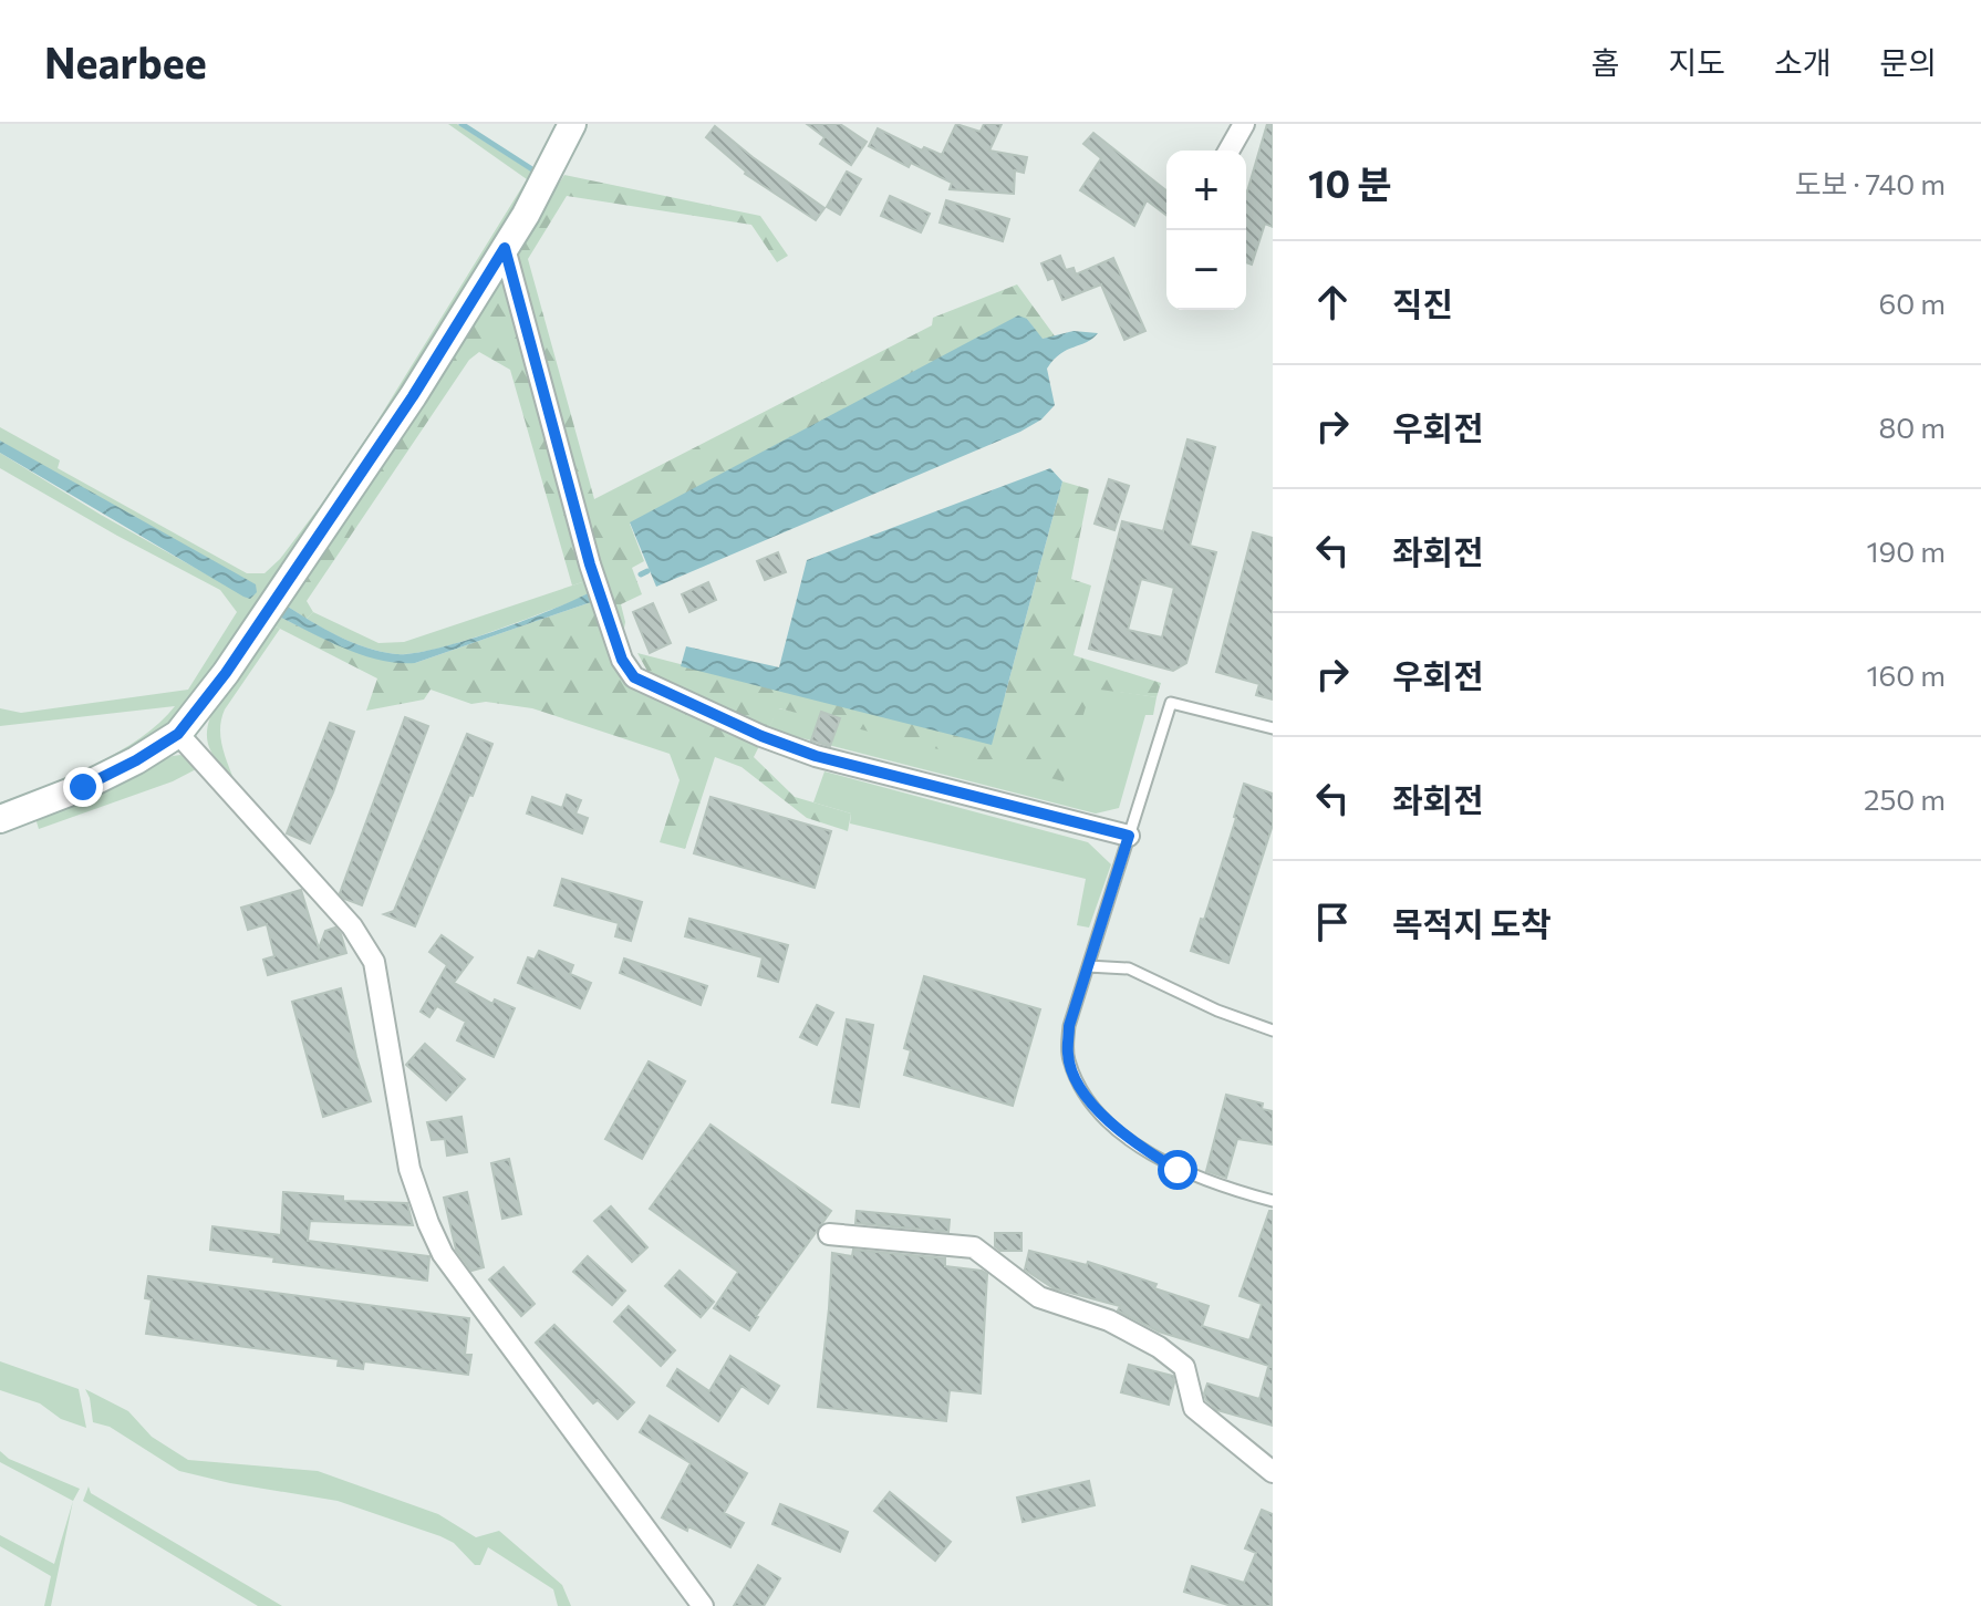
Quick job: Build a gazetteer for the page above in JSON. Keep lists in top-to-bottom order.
{
  "page": {
    "header": "Nearbee",
    "nav": [
      "홈",
      "지도",
      "소개",
      "문의"
    ],
    "heading": ["10 분", "도보 · 740 m"],
    "map_buttons": ["+", "−"],
    "list": [
      ["직진", "60 m"],
      ["우회전", "80 m"],
      ["좌회전", "190 m"],
      ["우회전", "160 m"],
      ["좌회전", "250 m"],
      "목적지 도착"
    ]
  }
}
